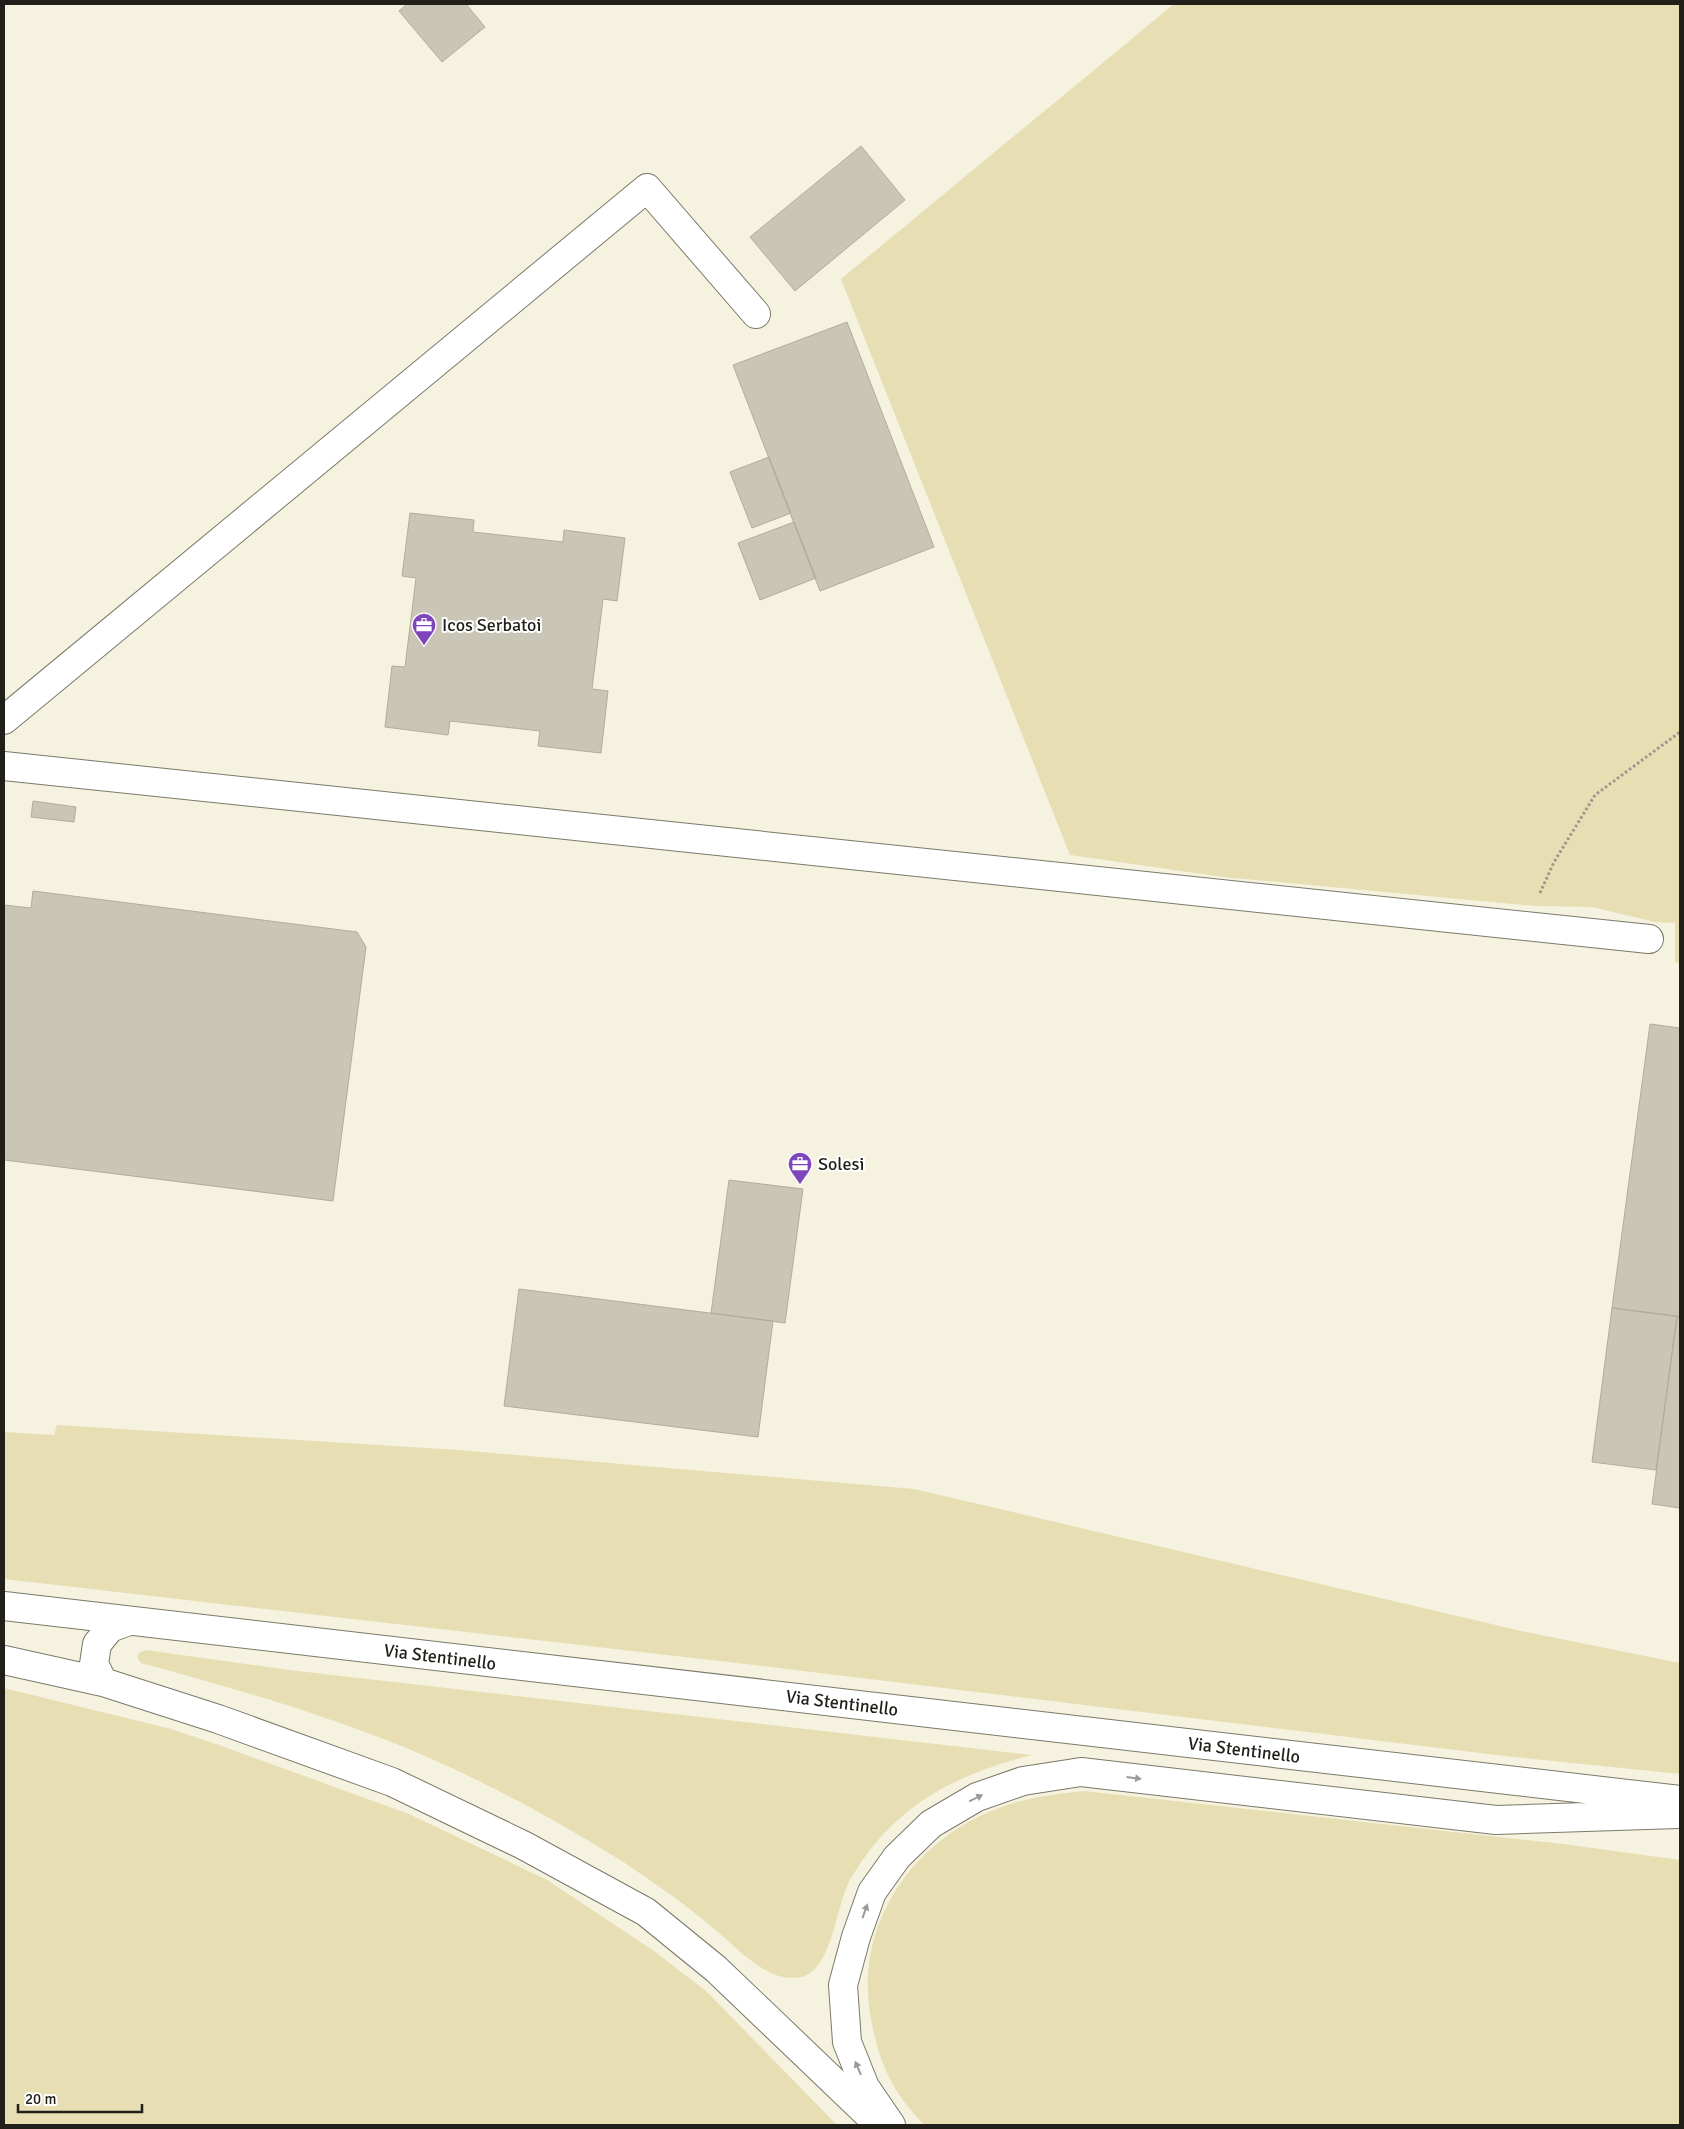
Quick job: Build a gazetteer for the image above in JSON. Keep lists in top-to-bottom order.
{
  "streets": {
    "street": ["Via Stentinello"]
  },
  "places": {
    "office": ["Icos Serbatoi", "Solesi"]
  },
  "scale_bar": "20 m"
}
